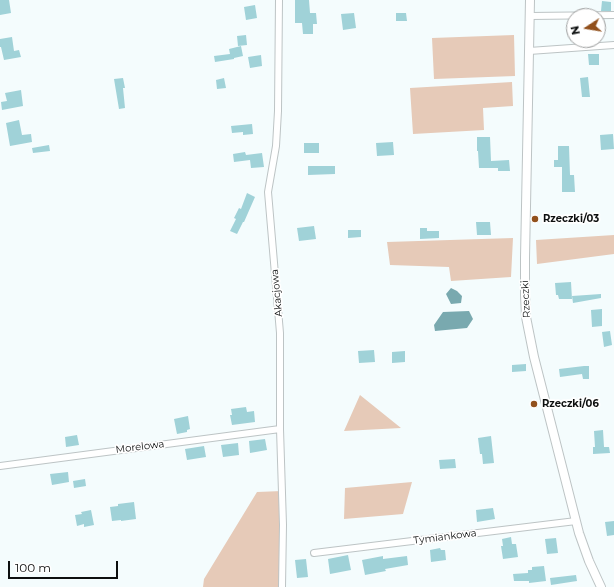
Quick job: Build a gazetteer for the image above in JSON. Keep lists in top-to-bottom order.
{
  "streets": {
    "main road": ["Rzeczki"],
    "street": ["Akacjowa", "Morelowa", "Tymiankowa"]
  },
  "crossings": [
    ["Akacjowa", "Morelowa"],
    ["Rzeczki", "Tymiankowa"]
  ],
  "places": ["Rzeczki/03", "Rzeczki/06"],
  "scale_bar": "100 m",
  "north": "left"
}
